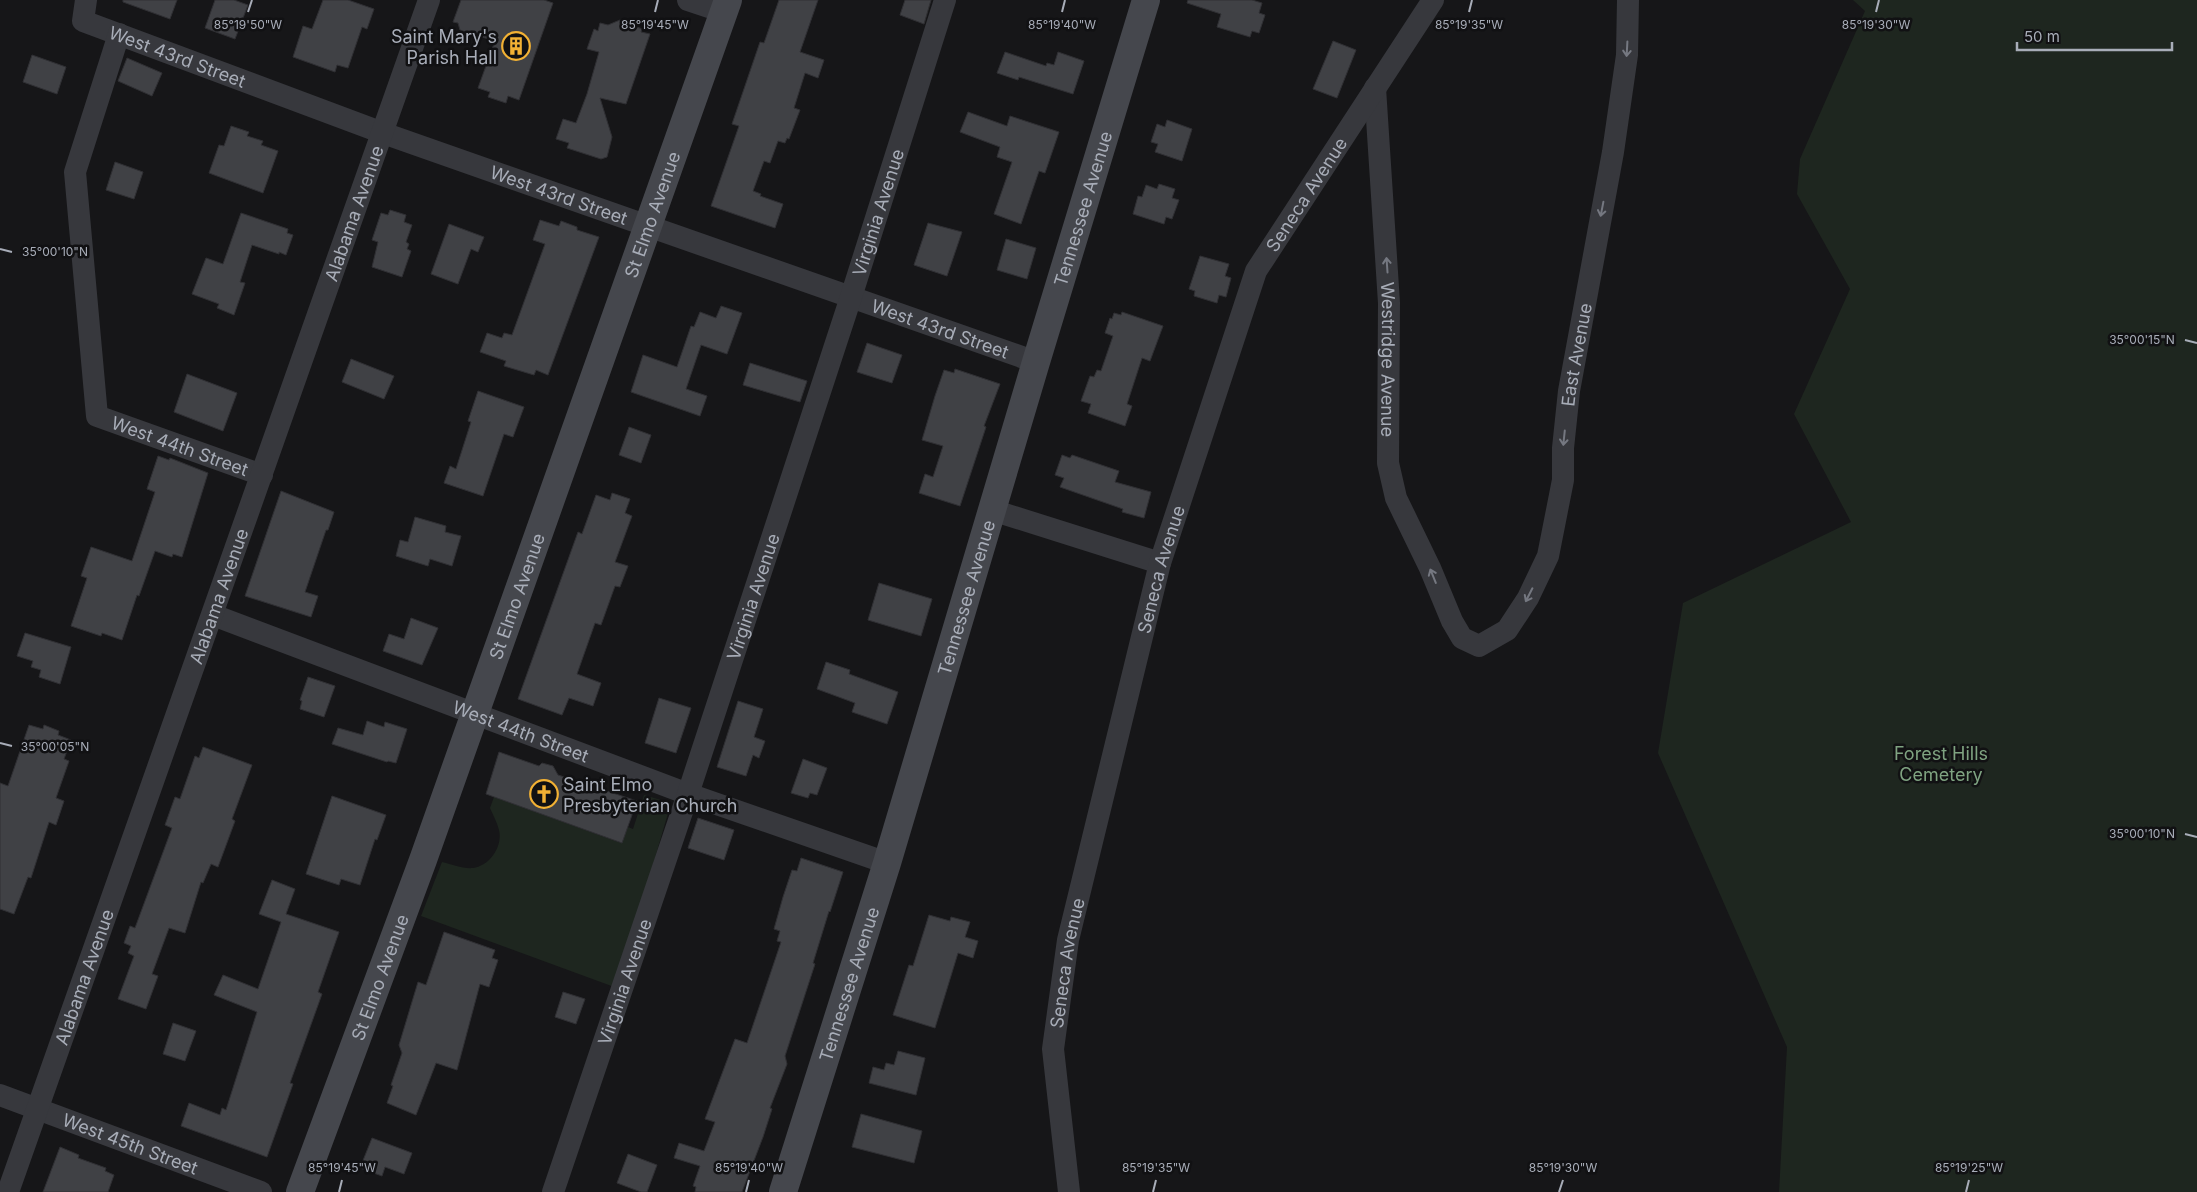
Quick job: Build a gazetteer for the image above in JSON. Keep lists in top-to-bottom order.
{
  "streets": {
    "main road": ["Tennessee Avenue", "St Elmo Avenue"],
    "street": [
      "West 43rd Street",
      "Seneca Avenue",
      "Virginia Avenue",
      "Alabama Avenue",
      "East Avenue",
      "Westridge Avenue",
      "West 44th Street",
      "West 45th Street"
    ]
  },
  "crossings": [
    ["West 43rd Street", "Tennessee Avenue"],
    ["West 43rd Street", "Virginia Avenue"],
    ["West 43rd Street", "Alabama Avenue"],
    ["West 43rd Street", "St Elmo Avenue"],
    ["West 43rd Street", "West 44th Street"],
    ["Seneca Avenue", "Westridge Avenue"],
    ["Tennessee Avenue", "West 44th Street"],
    ["Virginia Avenue", "West 44th Street"],
    ["Alabama Avenue", "West 44th Street"],
    ["Alabama Avenue", "West 45th Street"],
    ["St Elmo Avenue", "West 44th Street"],
    ["East Avenue", "Westridge Avenue"]
  ],
  "one_way": ["East Avenue", "Westridge Avenue"],
  "parks": ["Forest Hills Cemetery"],
  "places": {
    "building": ["Saint Mary's Parish Hall"],
    "church": ["Saint Elmo Presbyterian Church"]
  },
  "scale_bar": "50 m",
  "coordinates": [
    "85°19'50\"W",
    "85°19'45\"W",
    "85°19'40\"W",
    "85°19'35\"W",
    "85°19'30\"W",
    "35°00'10\"N",
    "35°00'15\"N",
    "35°00'05\"N",
    "85°19'25\"W"
  ]
}
